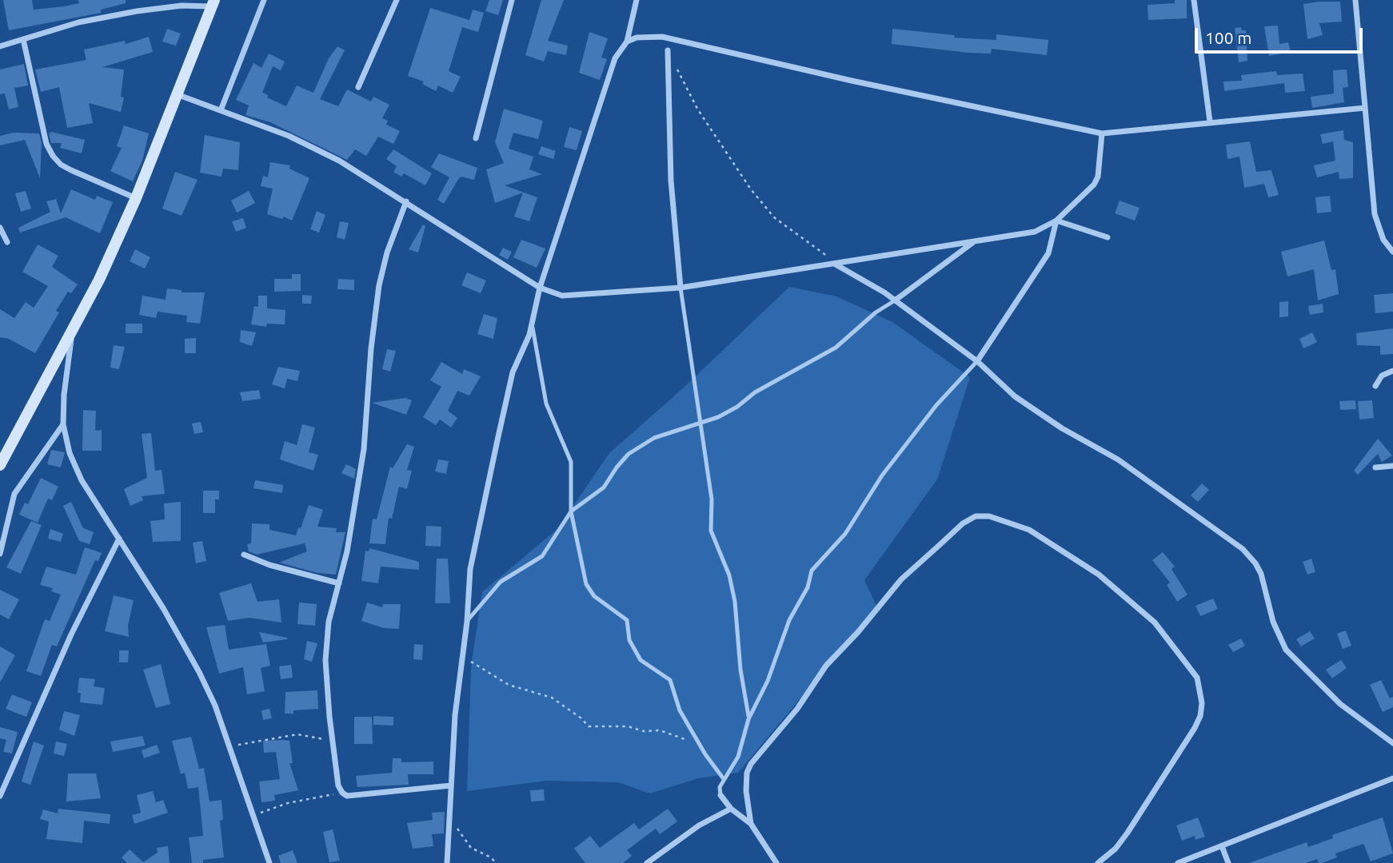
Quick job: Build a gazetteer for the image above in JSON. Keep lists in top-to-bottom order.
{
  "scale_bar": "100 m"
}
